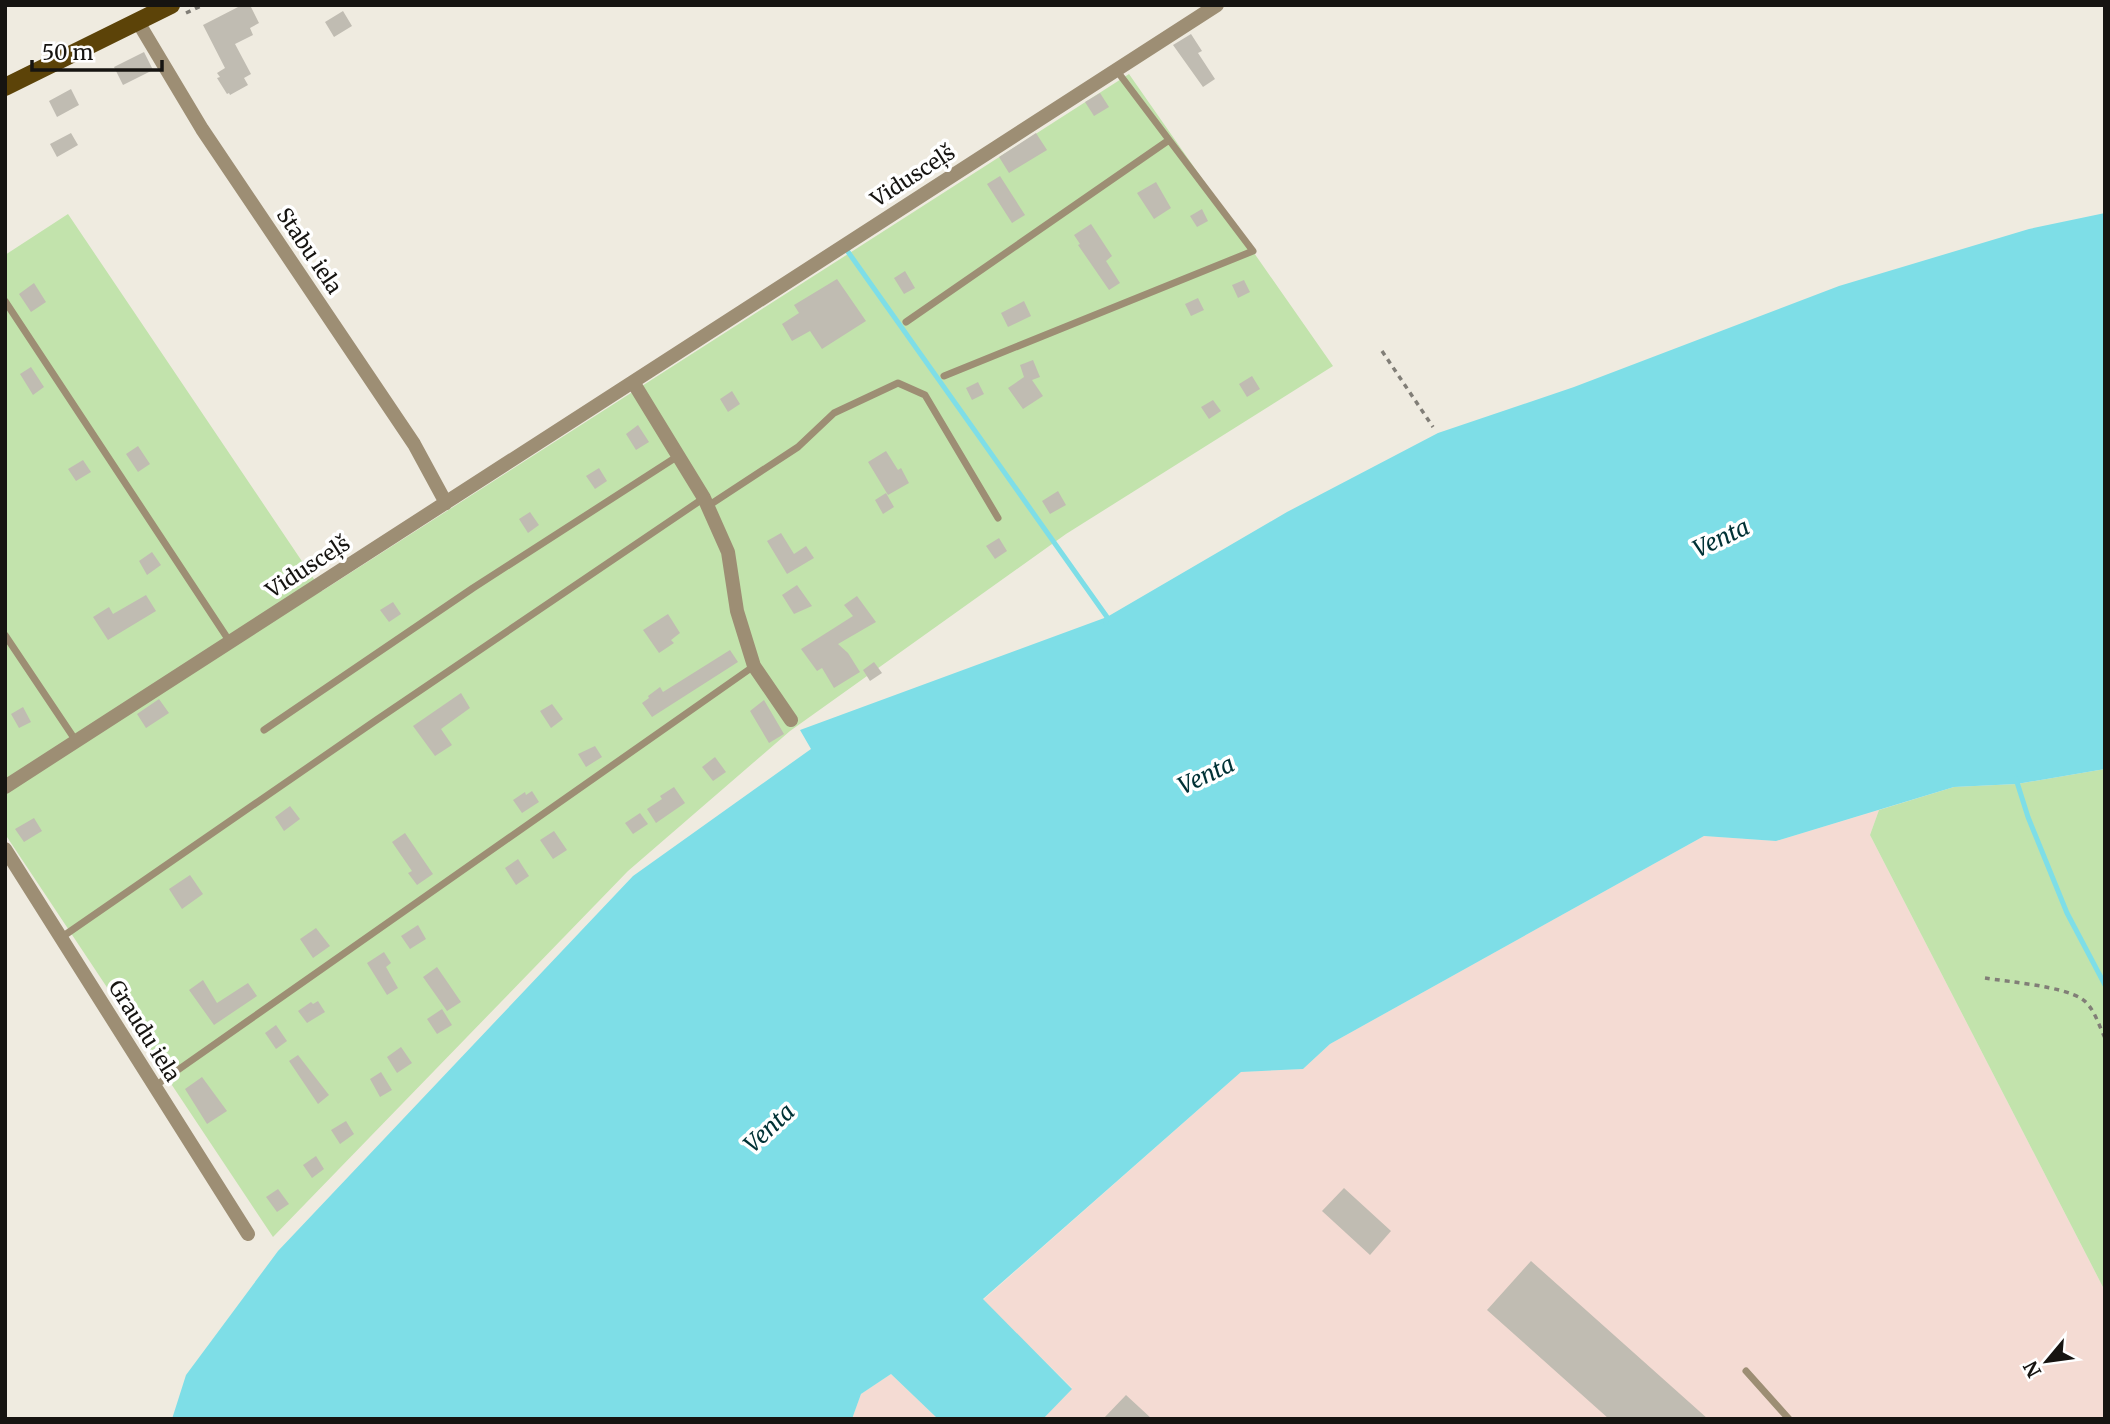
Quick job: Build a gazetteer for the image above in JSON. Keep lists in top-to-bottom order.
{
  "streets": {
    "street": ["Vidusceļš", "Stabu iela", "Graudu iela"]
  },
  "crossings": [
    ["Vidusceļš", "Stabu iela"]
  ],
  "water": ["Venta"],
  "scale_bar": "50 m",
  "north": "bottom left"
}
